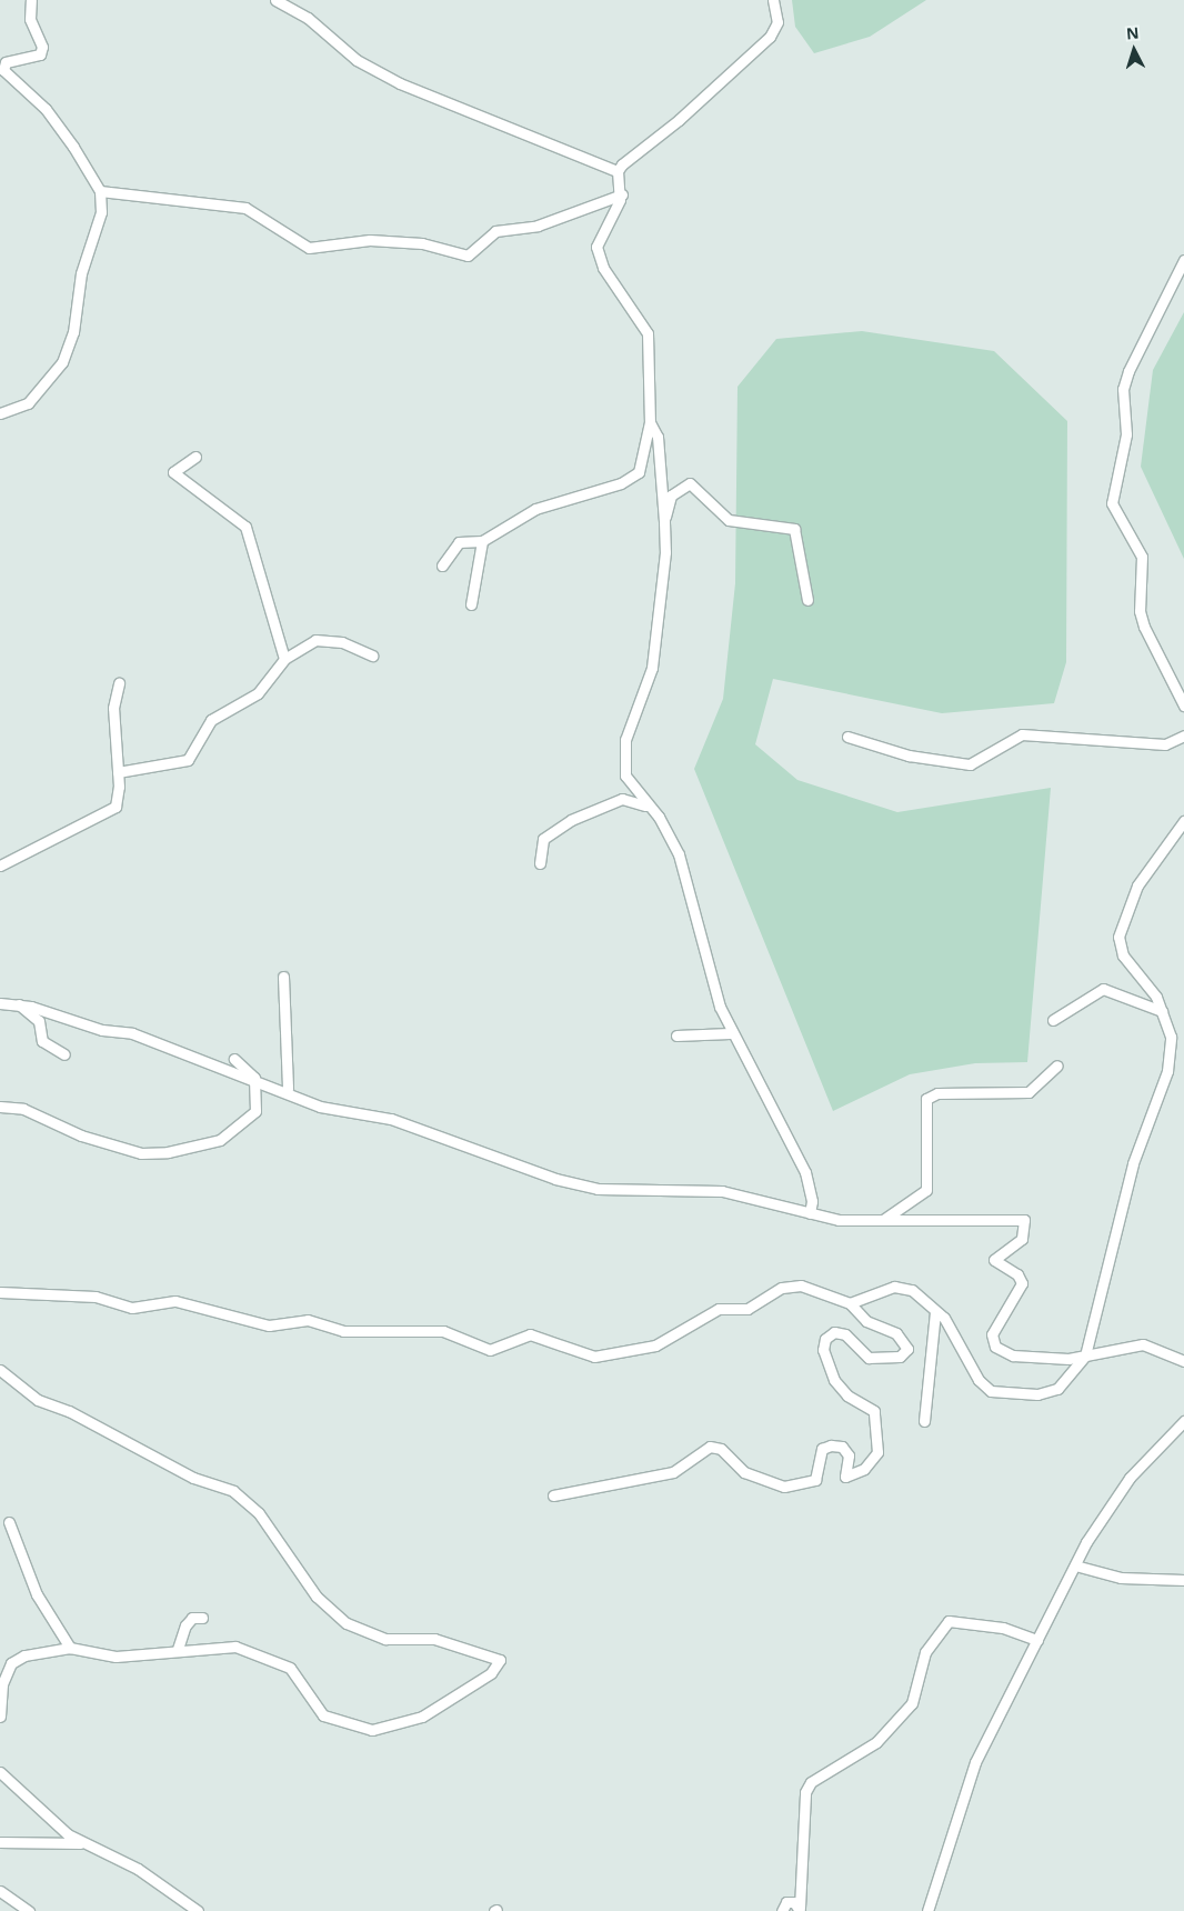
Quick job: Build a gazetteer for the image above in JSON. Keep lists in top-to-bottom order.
{
  "north": "top"
}
